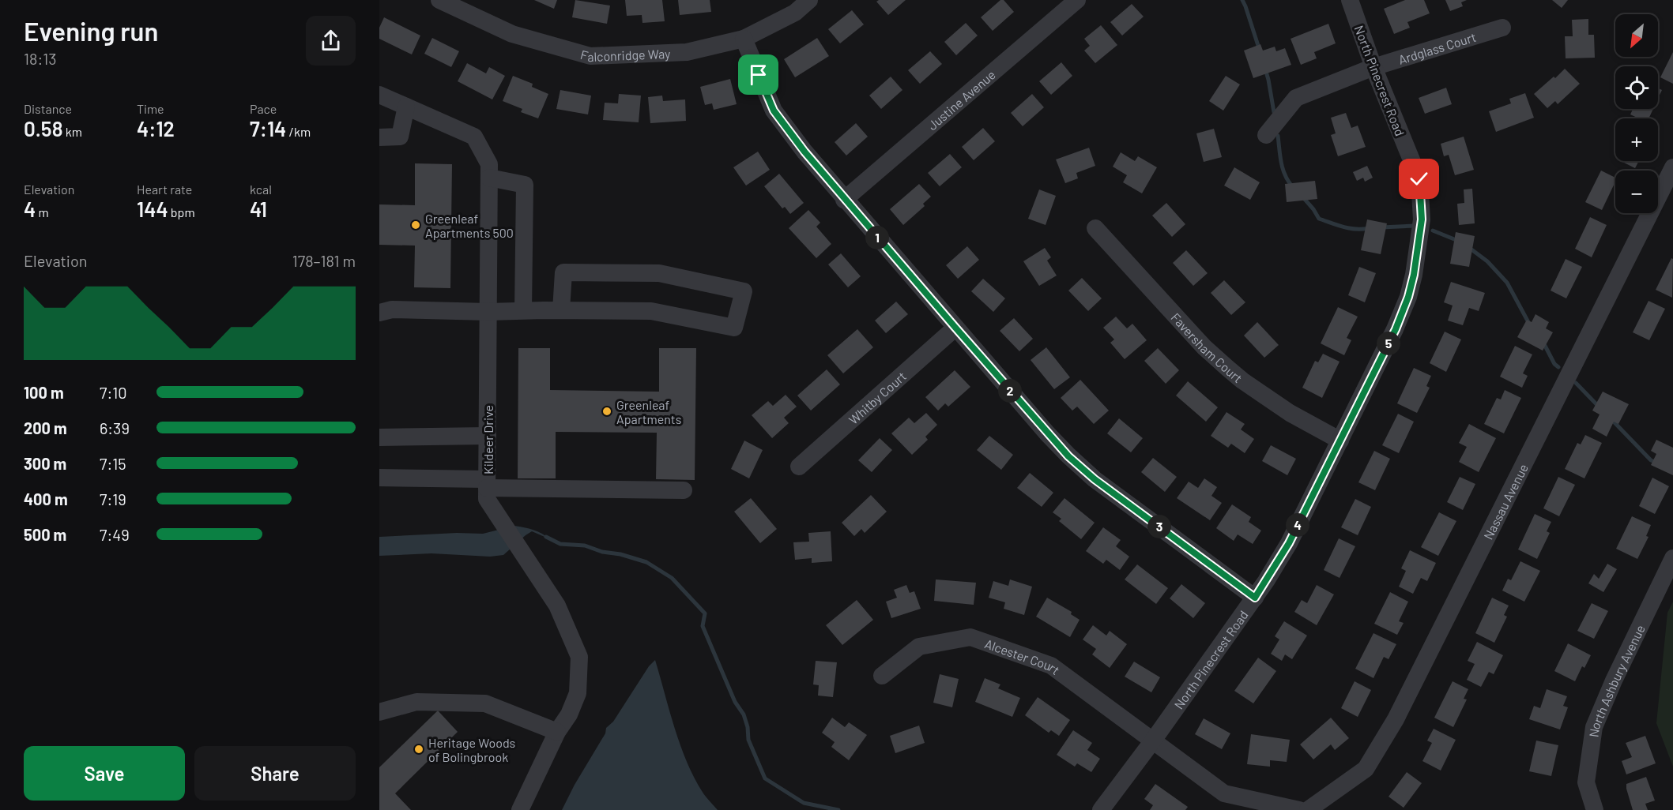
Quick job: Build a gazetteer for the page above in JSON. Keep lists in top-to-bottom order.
{
  "streets": {
    "street": [
      "Ardglass Court",
      "Falconridge Way",
      "North Pinecrest Road",
      "Justine Avenue",
      "Faversham Court",
      "Whitby Court",
      "Kildeer Drive",
      "Nassau Avenue",
      "Alcester Court",
      "North Ashbury Avenue"
    ]
  },
  "crossings": [
    ["Ardglass Court", "North Pinecrest Road"],
    ["North Pinecrest Road", "Faversham Court"],
    ["North Pinecrest Road", "Alcester Court"]
  ],
  "places": ["Greenleaf Apartments 500", "Greenleaf Apartments", "Heritage Woods of Bolingbrook"],
  "north": "bottom left",
  "page": {
    "heading": ["Evening run", "18:13"],
    "map_buttons": ["+", "−"],
    "stats": [
      ["Distance", "0.58 km"],
      ["Time", "4:12"],
      ["Pace", "7:14 /km"],
      ["Elevation", "4 m"],
      ["Heart rate", "144 bpm"],
      ["kcal", "41"]
    ],
    "pins": [
      "1",
      "5",
      "2",
      "4",
      "3"
    ],
    "chart": ["Elevation", "178–181 m"],
    "list": [
      {
        "name": "100 m",
        "note": "7:10"
      },
      {
        "name": "200 m",
        "note": "6:39"
      },
      {
        "name": "300 m",
        "note": "7:15"
      },
      {
        "name": "400 m",
        "note": "7:19"
      },
      {
        "name": "500 m",
        "note": "7:49"
      }
    ],
    "buttons": ["Save", "Share"]
  }
}
